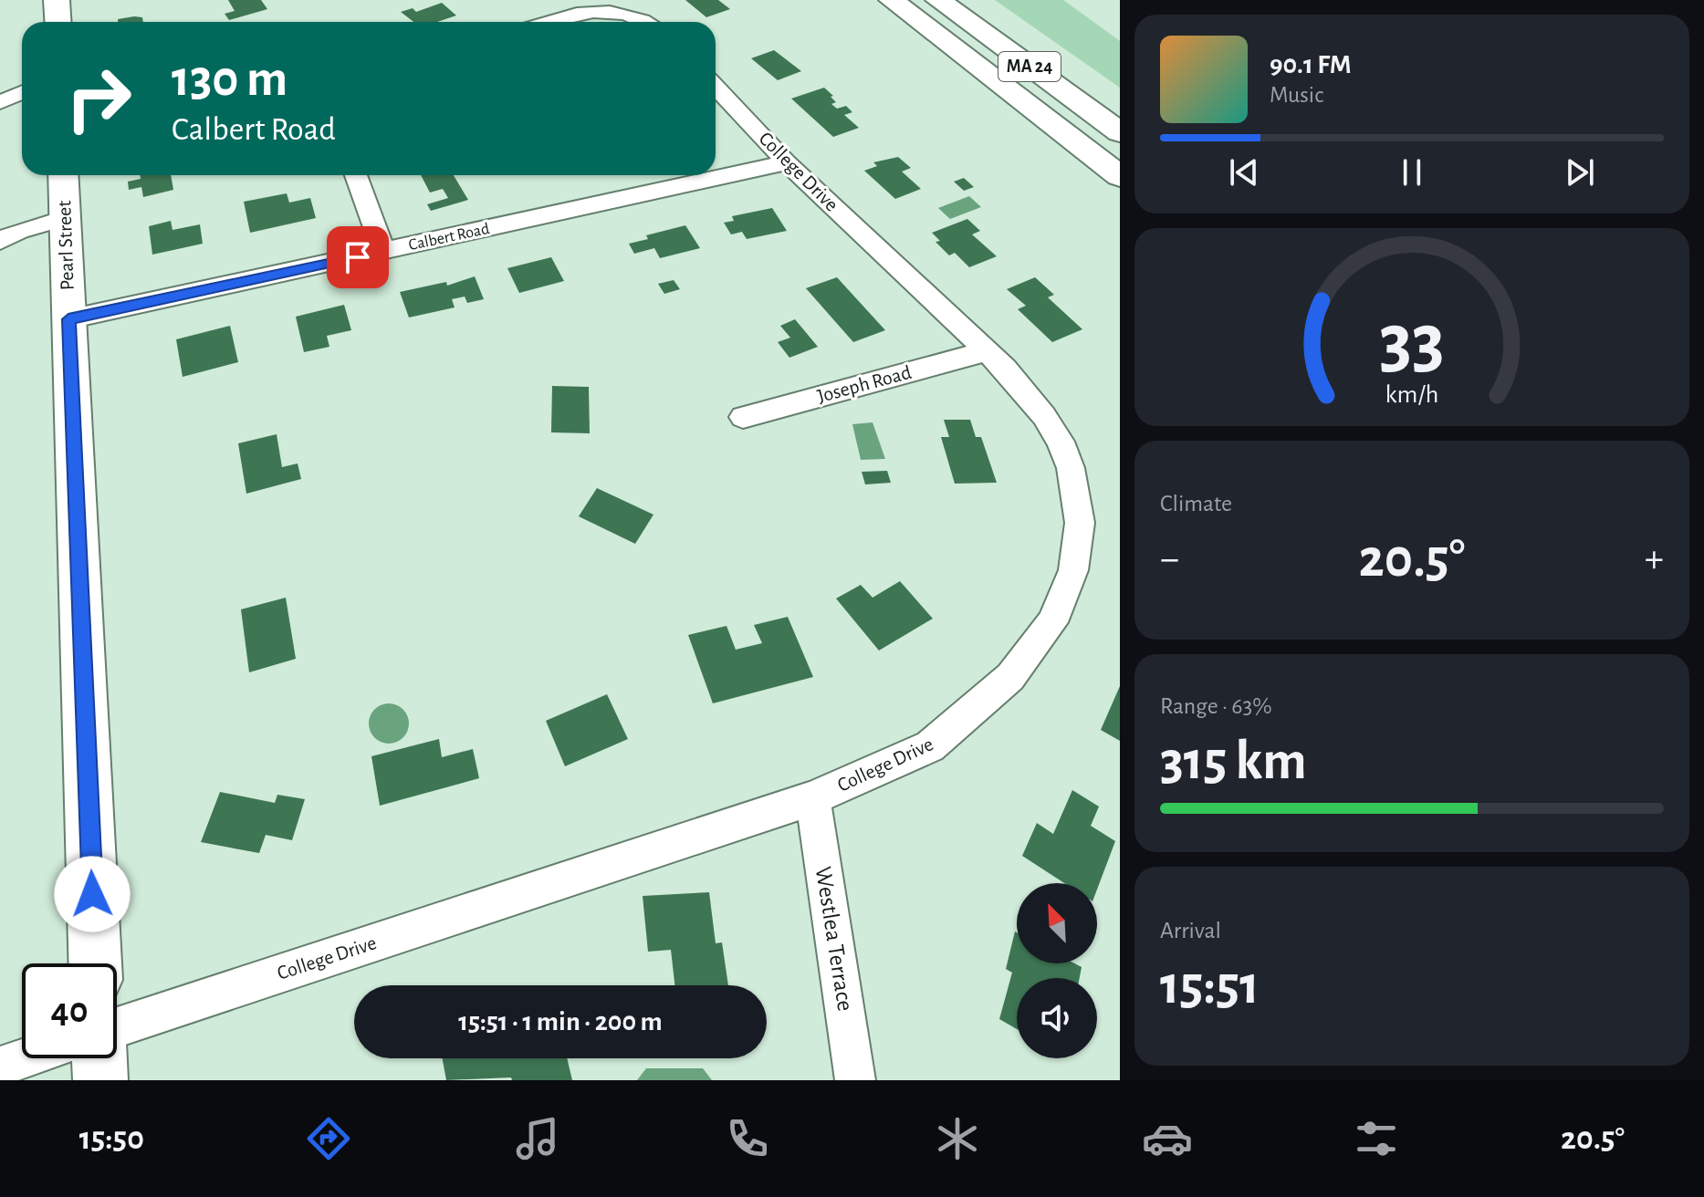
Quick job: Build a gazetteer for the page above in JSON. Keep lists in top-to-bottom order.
{
  "streets": {
    "main road": ["MA 24", "Pearl Street"],
    "street": [
      "College Drive",
      "Calbert Road",
      "Joseph Road",
      "Westlea Terrace"
    ]
  },
  "crossings": [
    ["College Drive", "Calbert Road"],
    ["College Drive", "Joseph Road"],
    ["College Drive", "Westlea Terrace"],
    ["Calbert Road", "Pearl Street"]
  ],
  "north": "top left",
  "page": {
    "turn": ["130 m", "Calbert Road"],
    "song": ["90.1 FM", "Music"],
    "tile": [
      "Climate",
      ["Range · 63%", "315 km"],
      ["Arrival", "15:51"]
    ],
    "heat": ["−", "20.5°", "+"],
    "limit": "40",
    "trip": "15:51 · 1 min · 200 m",
    "tabs": ["15:50", "20.5°"],
    "gauge": ["33", "km/h"]
  }
}
